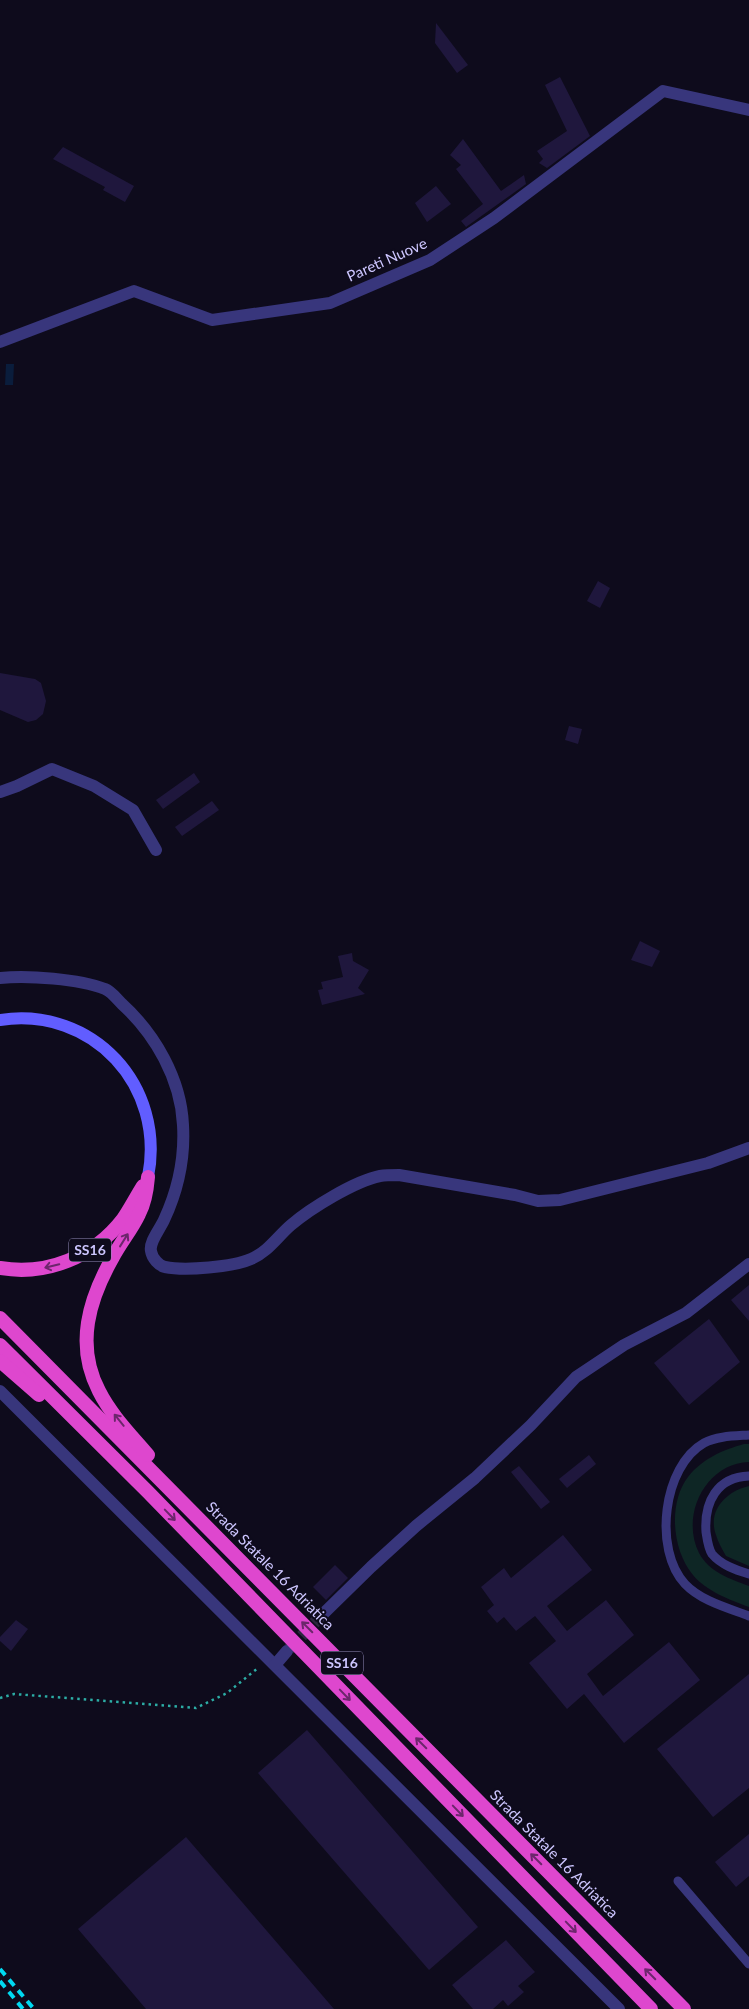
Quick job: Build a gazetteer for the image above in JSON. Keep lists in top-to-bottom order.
{
  "streets": {
    "highway": ["SS16", "Strada Statale 16 Adriatica"],
    "street": ["Pareti Nuove"]
  },
  "crossings": [
    ["SS16", "Strada Statale 16 Adriatica"]
  ]
}
